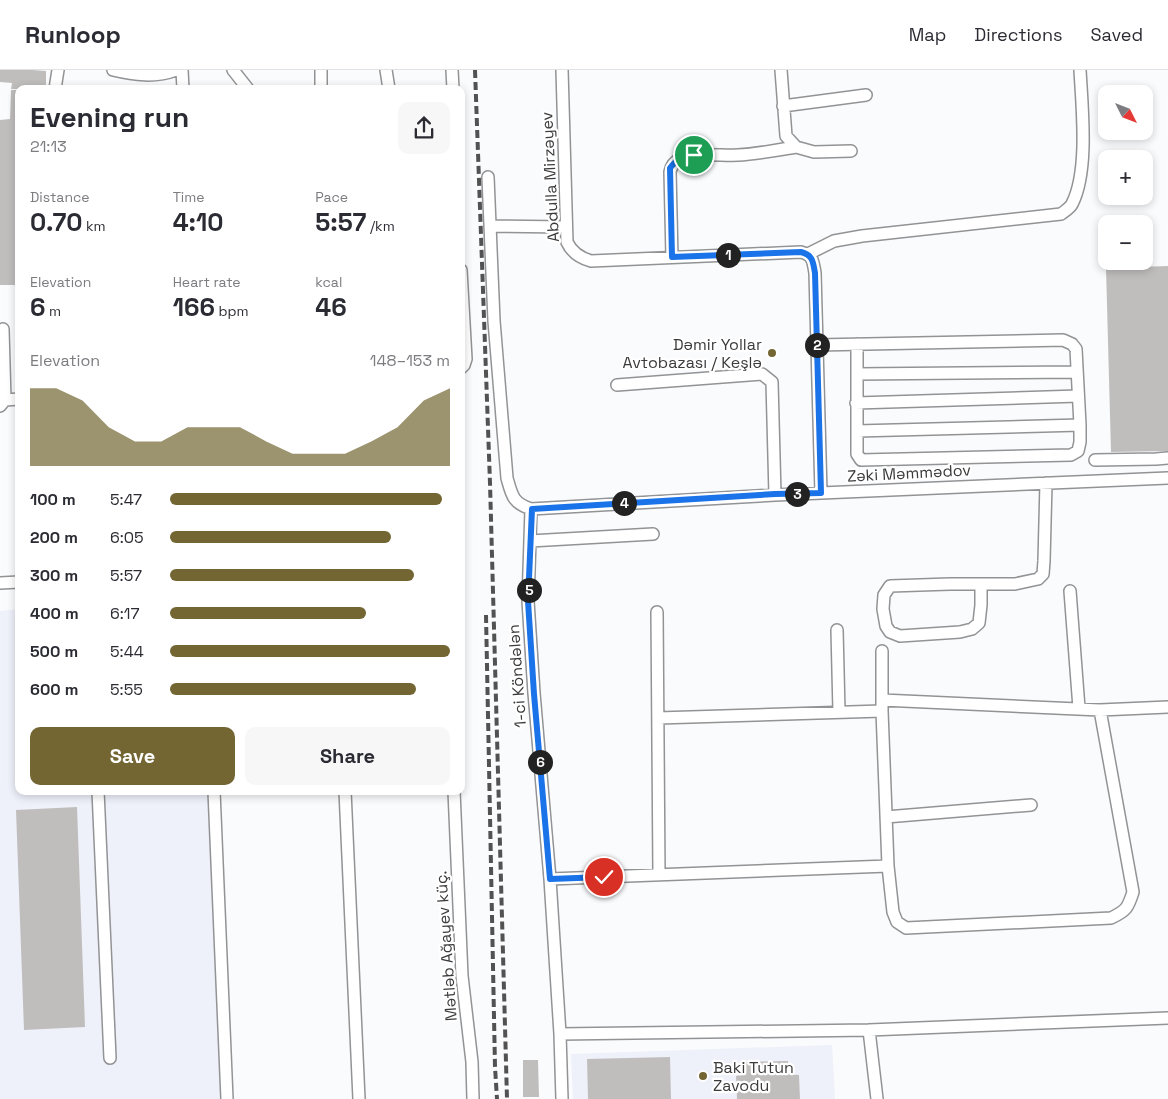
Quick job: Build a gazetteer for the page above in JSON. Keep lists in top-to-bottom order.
{
  "streets": {
    "street": [
      "Abdulla Mirzəyev",
      "Zəki Məmmədov",
      "1-ci Köndələn",
      "Mətləb Ağayev küç."
    ]
  },
  "crossings": [
    ["Zəki Məmmədov", "1-ci Köndələn"]
  ],
  "places": ["Dəmir Yollar Avtobazası / Keşlə", "Baki Tutun Zavodu"],
  "north": "bottom right",
  "page": {
    "header": "Runloop",
    "nav": ["Map", "Directions", "Saved"],
    "map_buttons": ["+", "−"],
    "heading": ["Evening run", "21:13"],
    "stats": [
      ["Distance", "0.70 km"],
      ["Time", "4:10"],
      ["Pace", "5:57 /km"],
      ["Elevation", "6 m"],
      ["Heart rate", "166 bpm"],
      ["kcal", "46"]
    ],
    "pins": [
      "1",
      "2",
      "3",
      "4",
      "5",
      "6"
    ],
    "chart": ["Elevation", "148–153 m"],
    "list": [
      {
        "name": "100 m",
        "note": "5:47"
      },
      {
        "name": "200 m",
        "note": "6:05"
      },
      {
        "name": "300 m",
        "note": "5:57"
      },
      {
        "name": "400 m",
        "note": "6:17"
      },
      {
        "name": "500 m",
        "note": "5:44"
      },
      {
        "name": "600 m",
        "note": "5:55"
      }
    ],
    "buttons": ["Save", "Share"]
  }
}
